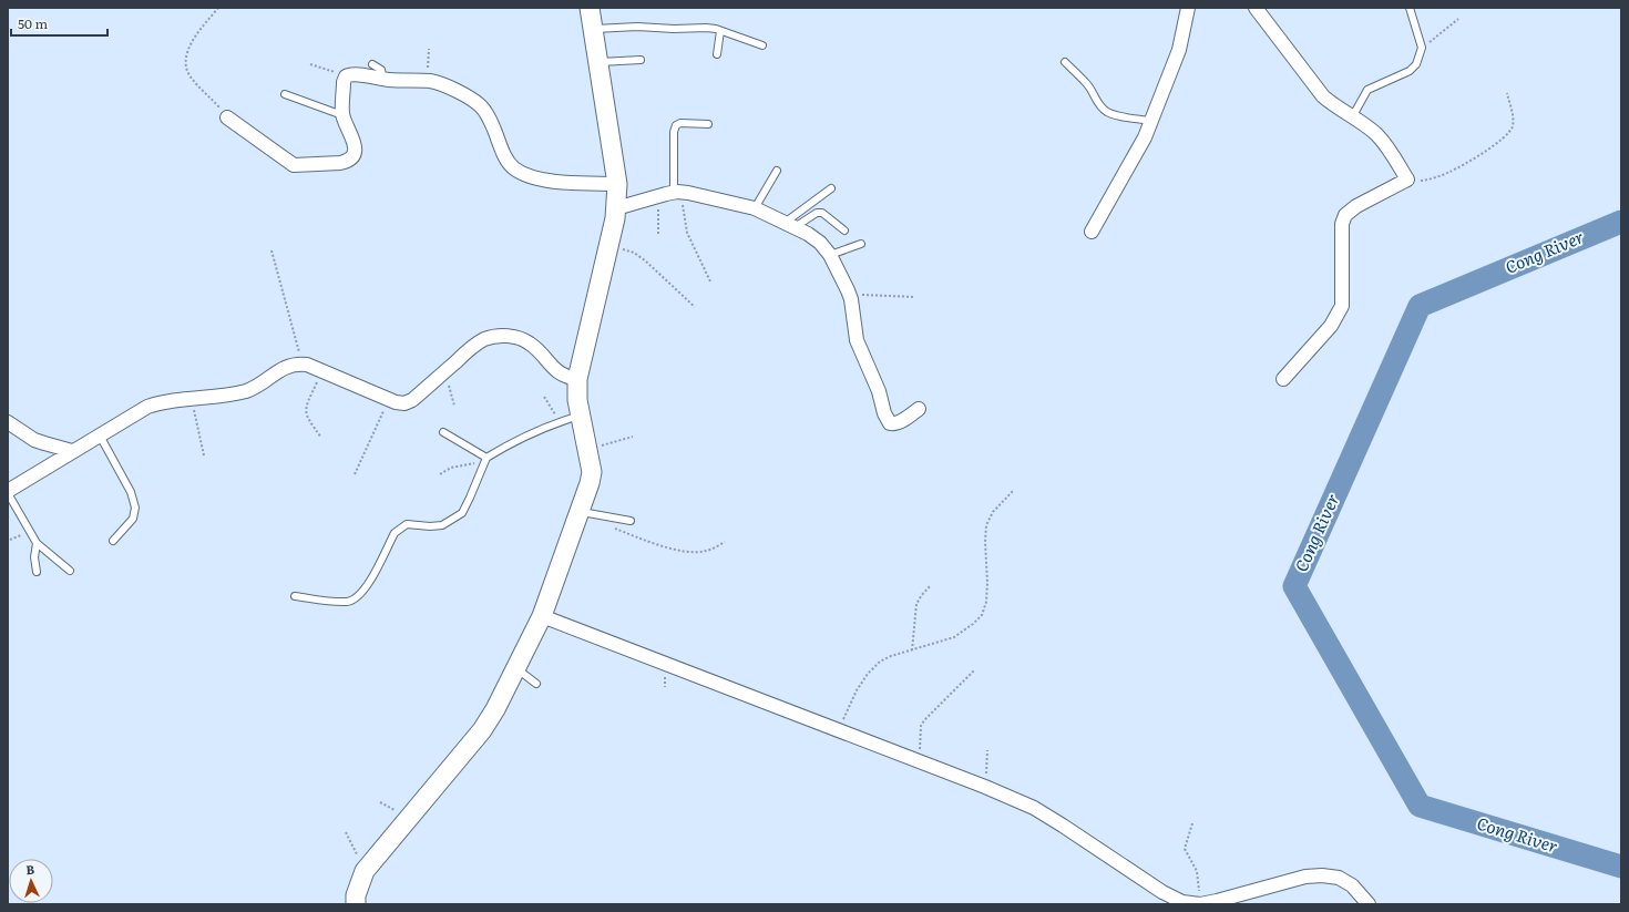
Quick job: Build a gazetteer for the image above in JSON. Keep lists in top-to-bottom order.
{
  "water": ["Cong River"],
  "scale_bar": "50 m",
  "north": "top"
}
